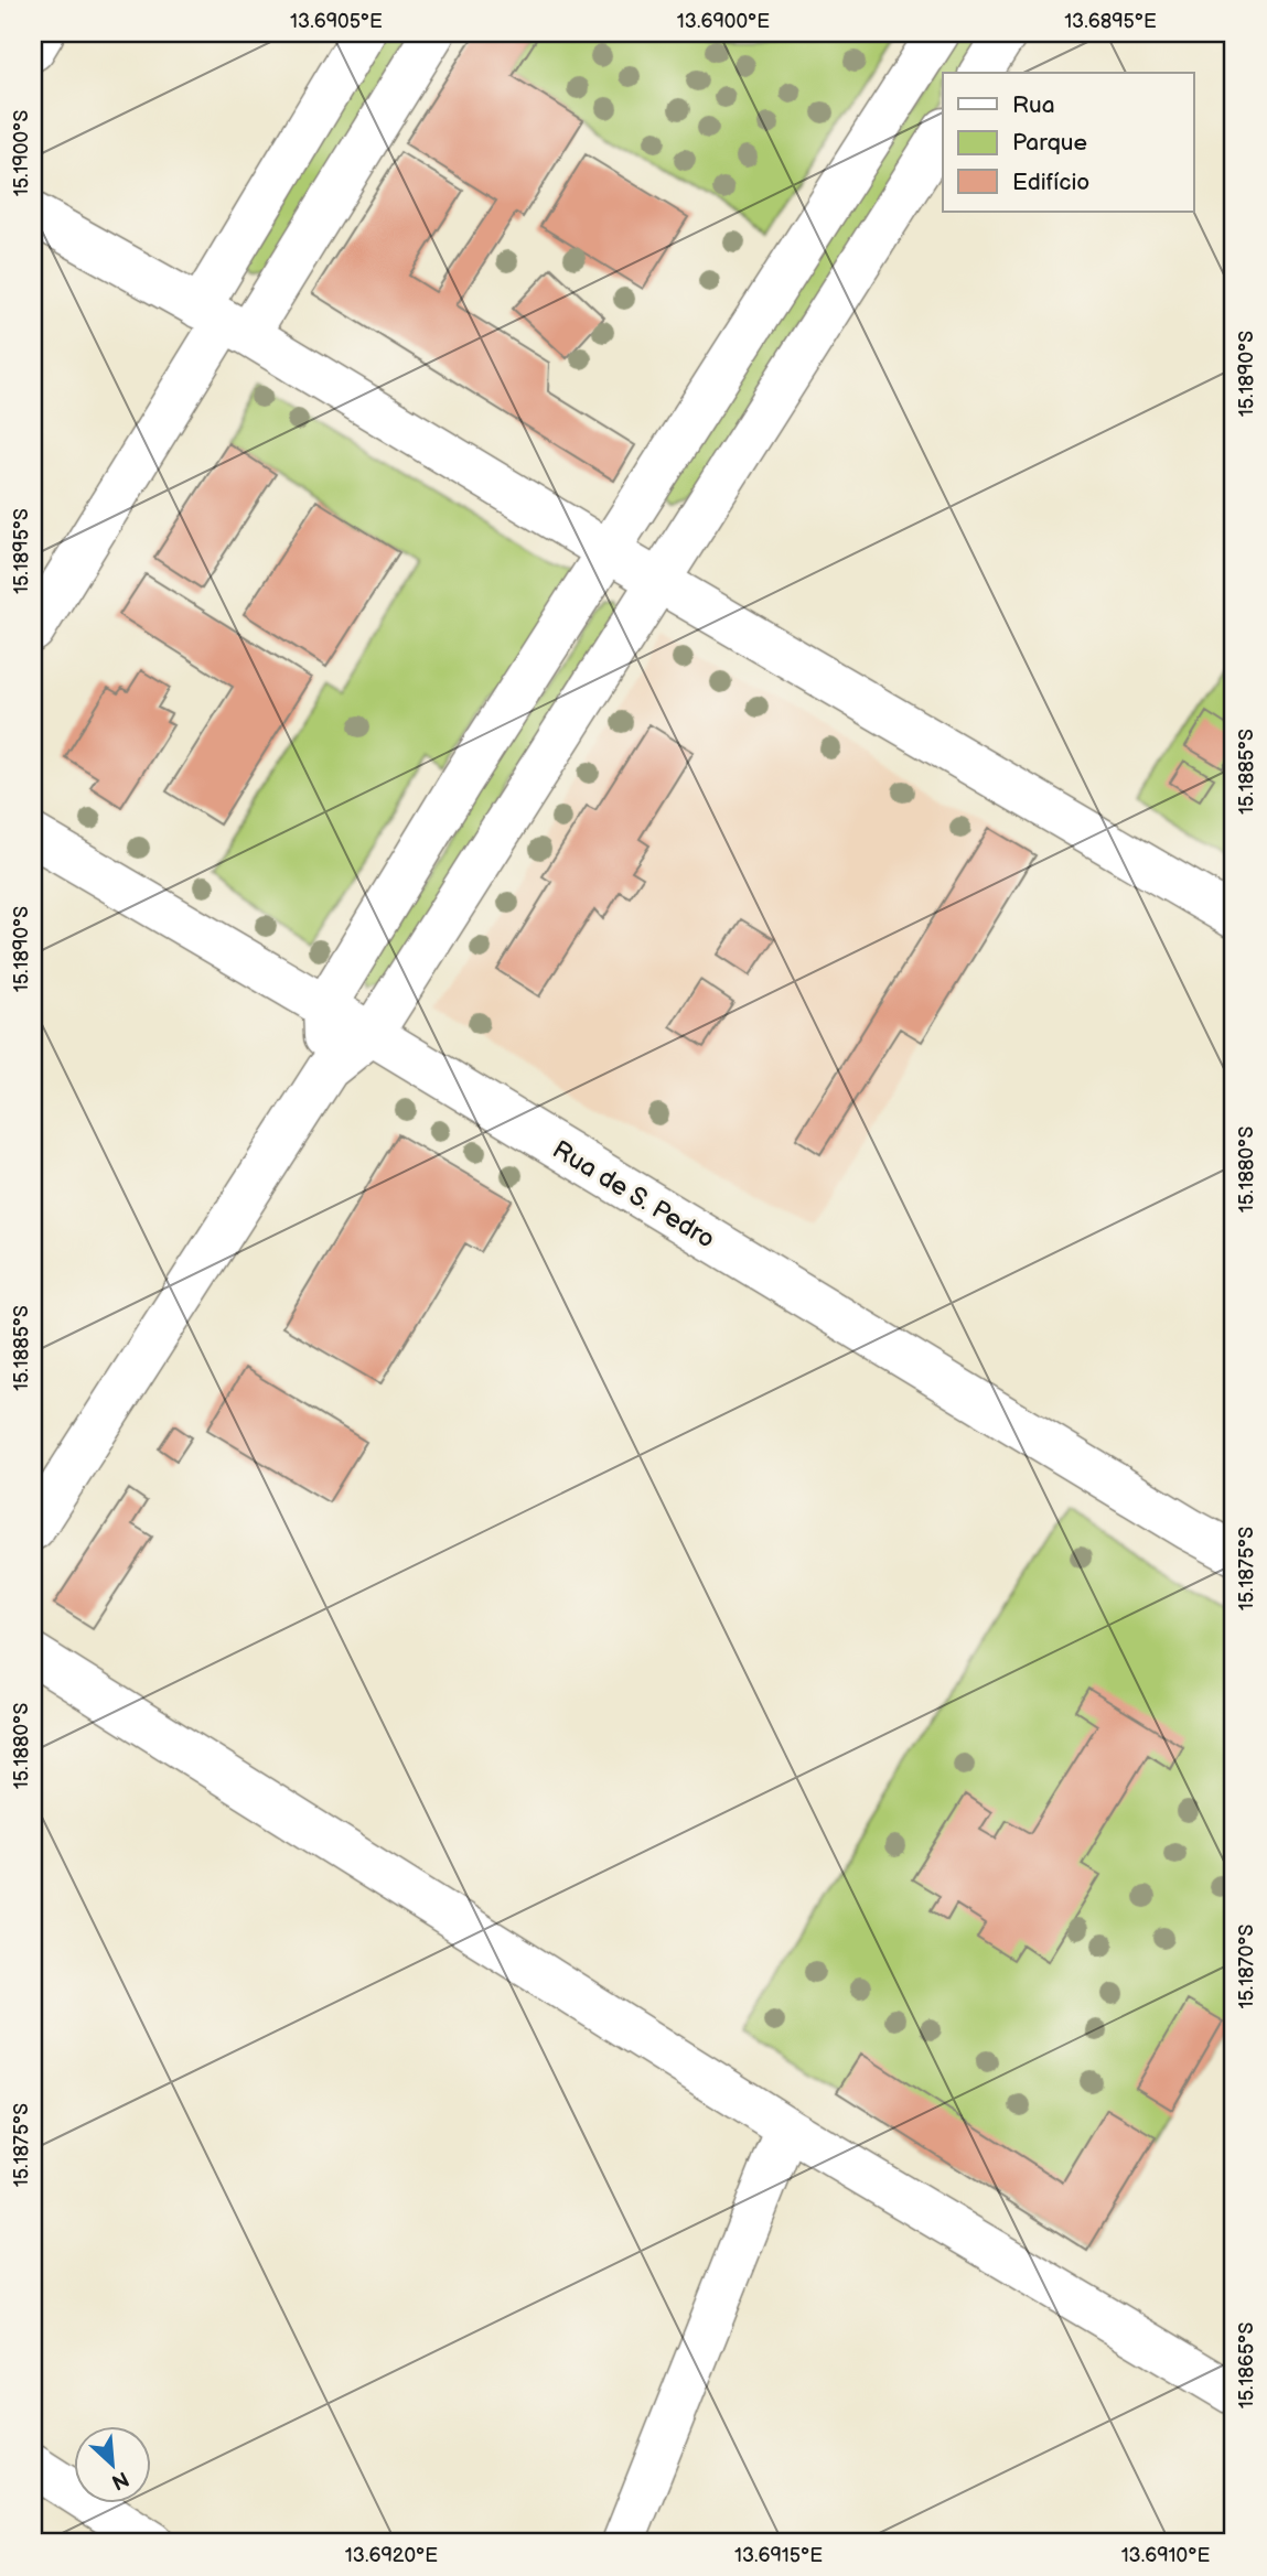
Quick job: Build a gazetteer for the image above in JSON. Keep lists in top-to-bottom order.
{
  "streets": {
    "street": ["Rua de S. Pedro"]
  },
  "legend": ["Rua", "Parque", "Edifício"],
  "north": "bottom right",
  "coordinates": [
    "13.6905°E",
    "13.6900°E",
    "13.6895°E",
    "15.1900°S",
    "15.1890°S",
    "15.1895°S",
    "15.1885°S",
    "15.1880°S",
    "15.1875°S",
    "15.1870°S",
    "15.1865°S",
    "13.6920°E",
    "13.6915°E",
    "13.6910°E"
  ]
}
